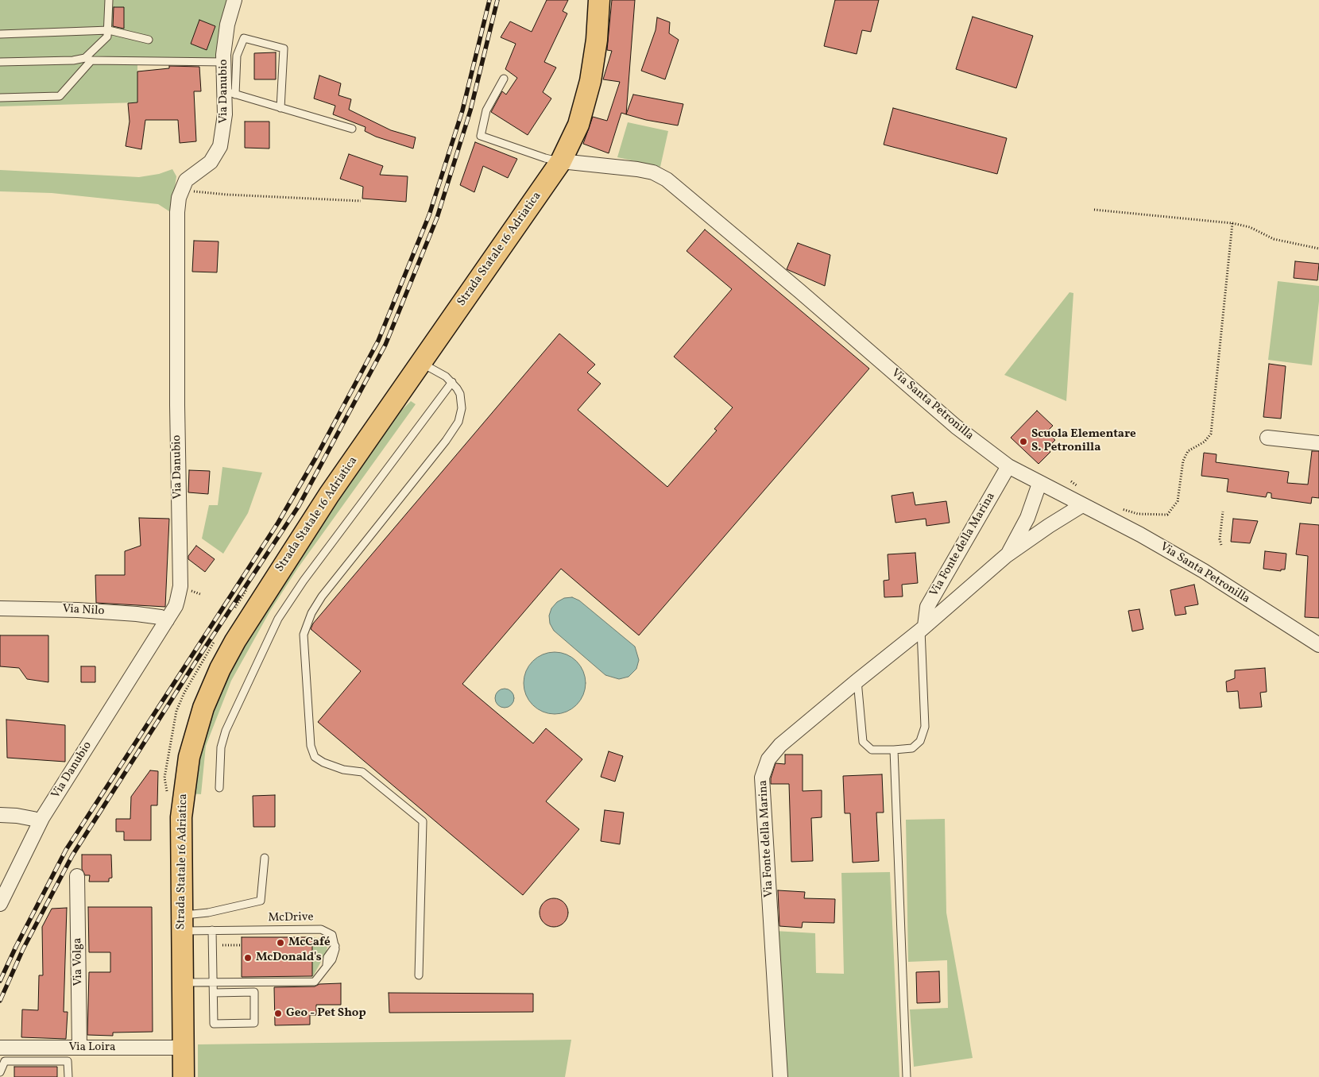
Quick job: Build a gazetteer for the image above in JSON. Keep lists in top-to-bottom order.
{
  "streets": {
    "main road": ["Strada Statale 16 Adriatica"],
    "street": [
      "Via Danubio",
      "Via Santa Petronilla",
      "Via Fonte della Marina",
      "Via Nilo",
      "Via Volga",
      "Via Loira"
    ],
    "lane": ["McDrive"]
  },
  "crossings": [
    ["Via Danubio", "Via Nilo"],
    ["Strada Statale 16 Adriatica", "Via Santa Petronilla"],
    ["Strada Statale 16 Adriatica", "McDrive"],
    ["Strada Statale 16 Adriatica", "Via Loira"],
    ["Via Santa Petronilla", "Via Fonte della Marina"],
    ["Via Volga", "Via Loira"]
  ],
  "places": [
    "Scuola Elementare S. Petronilla",
    "McCafé",
    "McDonald's",
    "Geo - Pet Shop"
  ]
}
